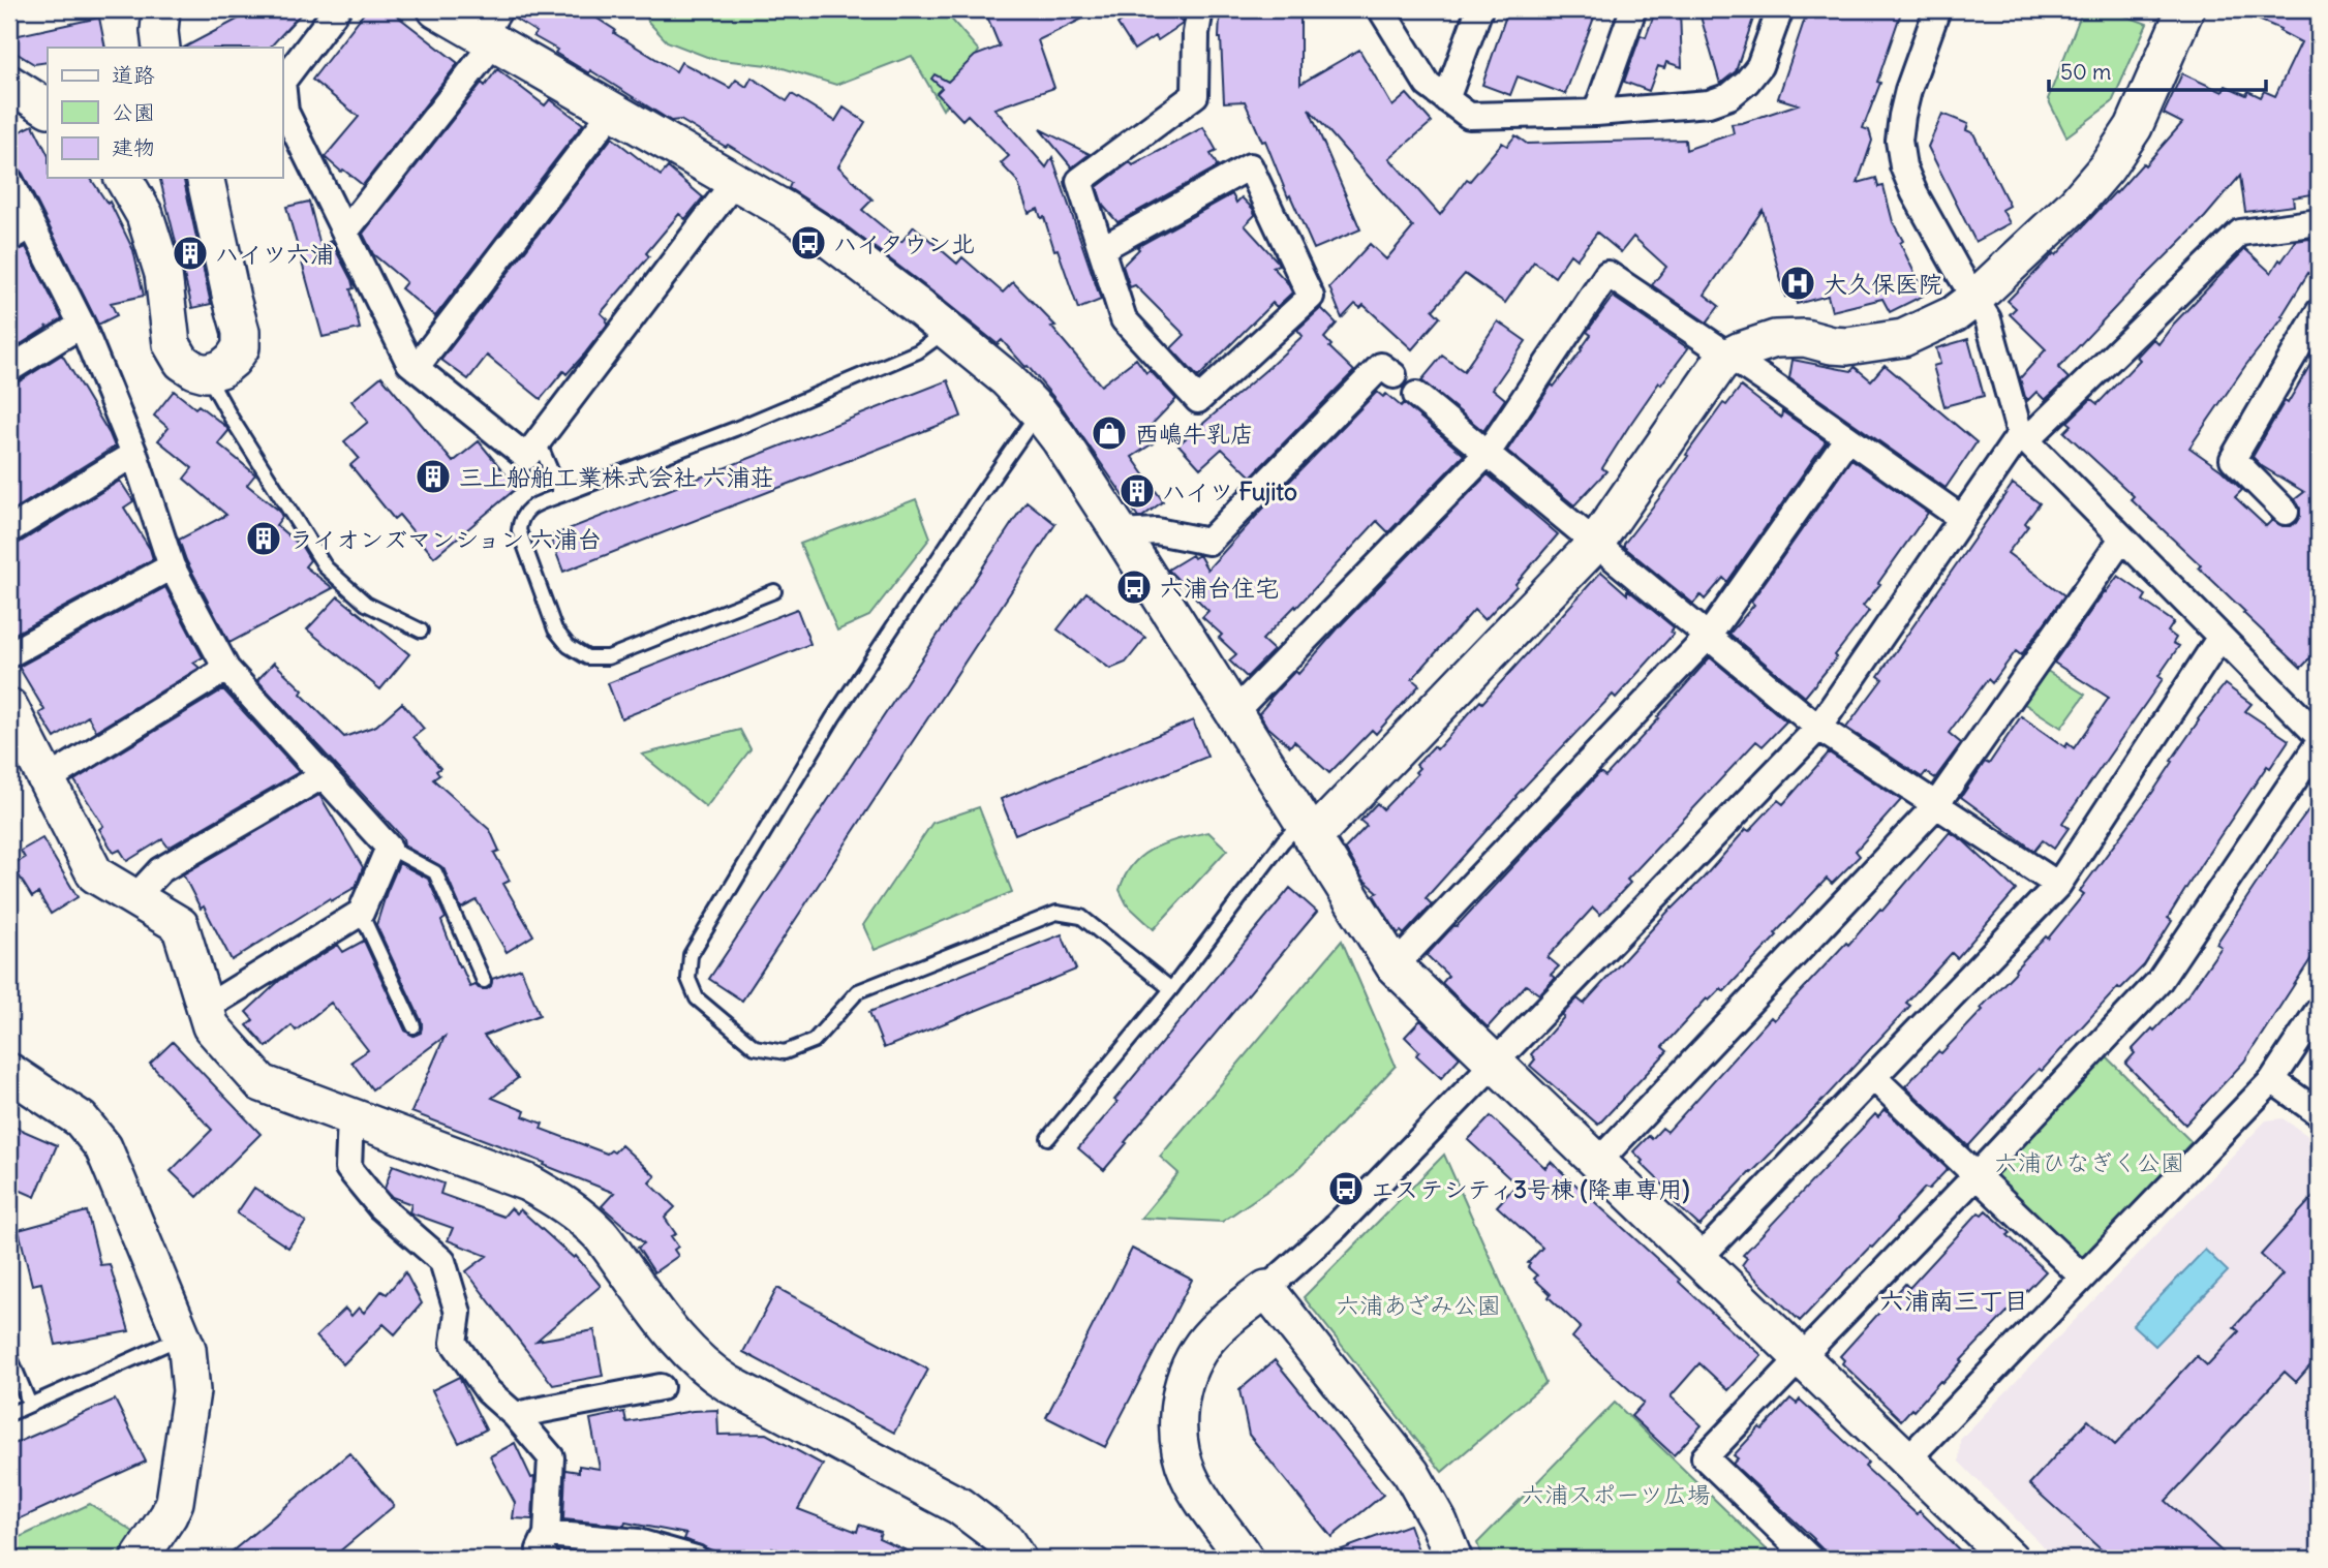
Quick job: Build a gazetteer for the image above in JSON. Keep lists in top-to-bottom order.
{
  "districts": ["六浦南三丁目"],
  "parks": ["六浦ひなぎく公園", "六浦あざみ公園", "六浦スポーツ広場"],
  "places": {
    "bus stop": ["ハイタウン北", "六浦台住宅", "エステシティ3号棟 (降車専用)"],
    "building": [
      "ハイツ六浦",
      "三上船舶工業株式会社 六浦荘",
      "ハイツ Fujito",
      "ライオンズマンション 六浦台"
    ],
    "hospital": ["大久保医院"],
    "shop": ["西嶋牛乳店"]
  },
  "legend": ["道路", "公園", "建物"],
  "scale_bar": "50 m"
}
